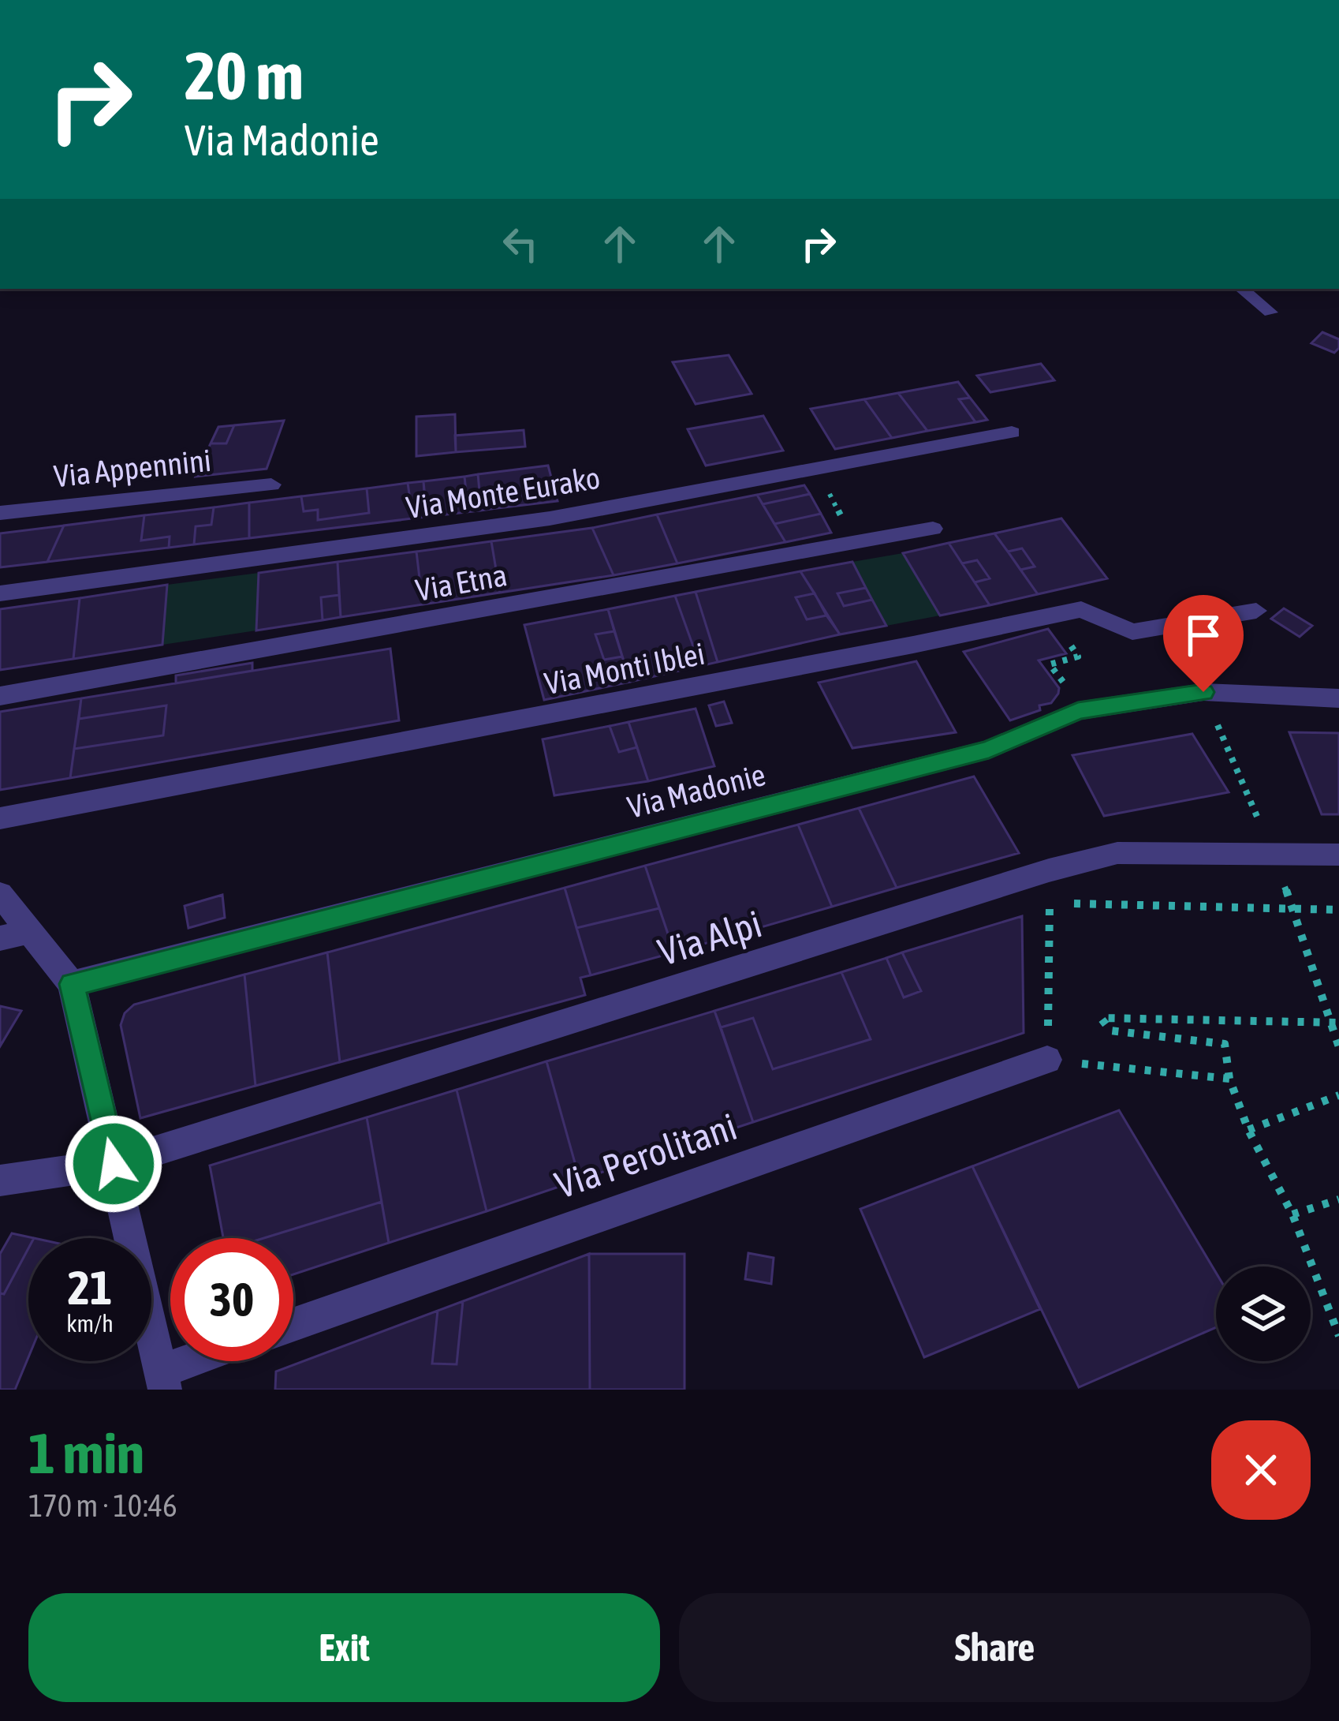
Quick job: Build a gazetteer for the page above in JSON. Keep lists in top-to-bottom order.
{
  "streets": {
    "street": [
      "Via Appennini",
      "Via Monte Eurako",
      "Via Etna",
      "Via Monti Iblei",
      "Via Madonie",
      "Via Alpi",
      "Via Perolitani"
    ]
  },
  "page": {
    "turn": ["20 m", "Via Madonie"],
    "speed": "21 km/h",
    "limit": "30",
    "heading": ["1 min", "170 m · 10:46"],
    "buttons": ["Exit", "Share"]
  }
}
